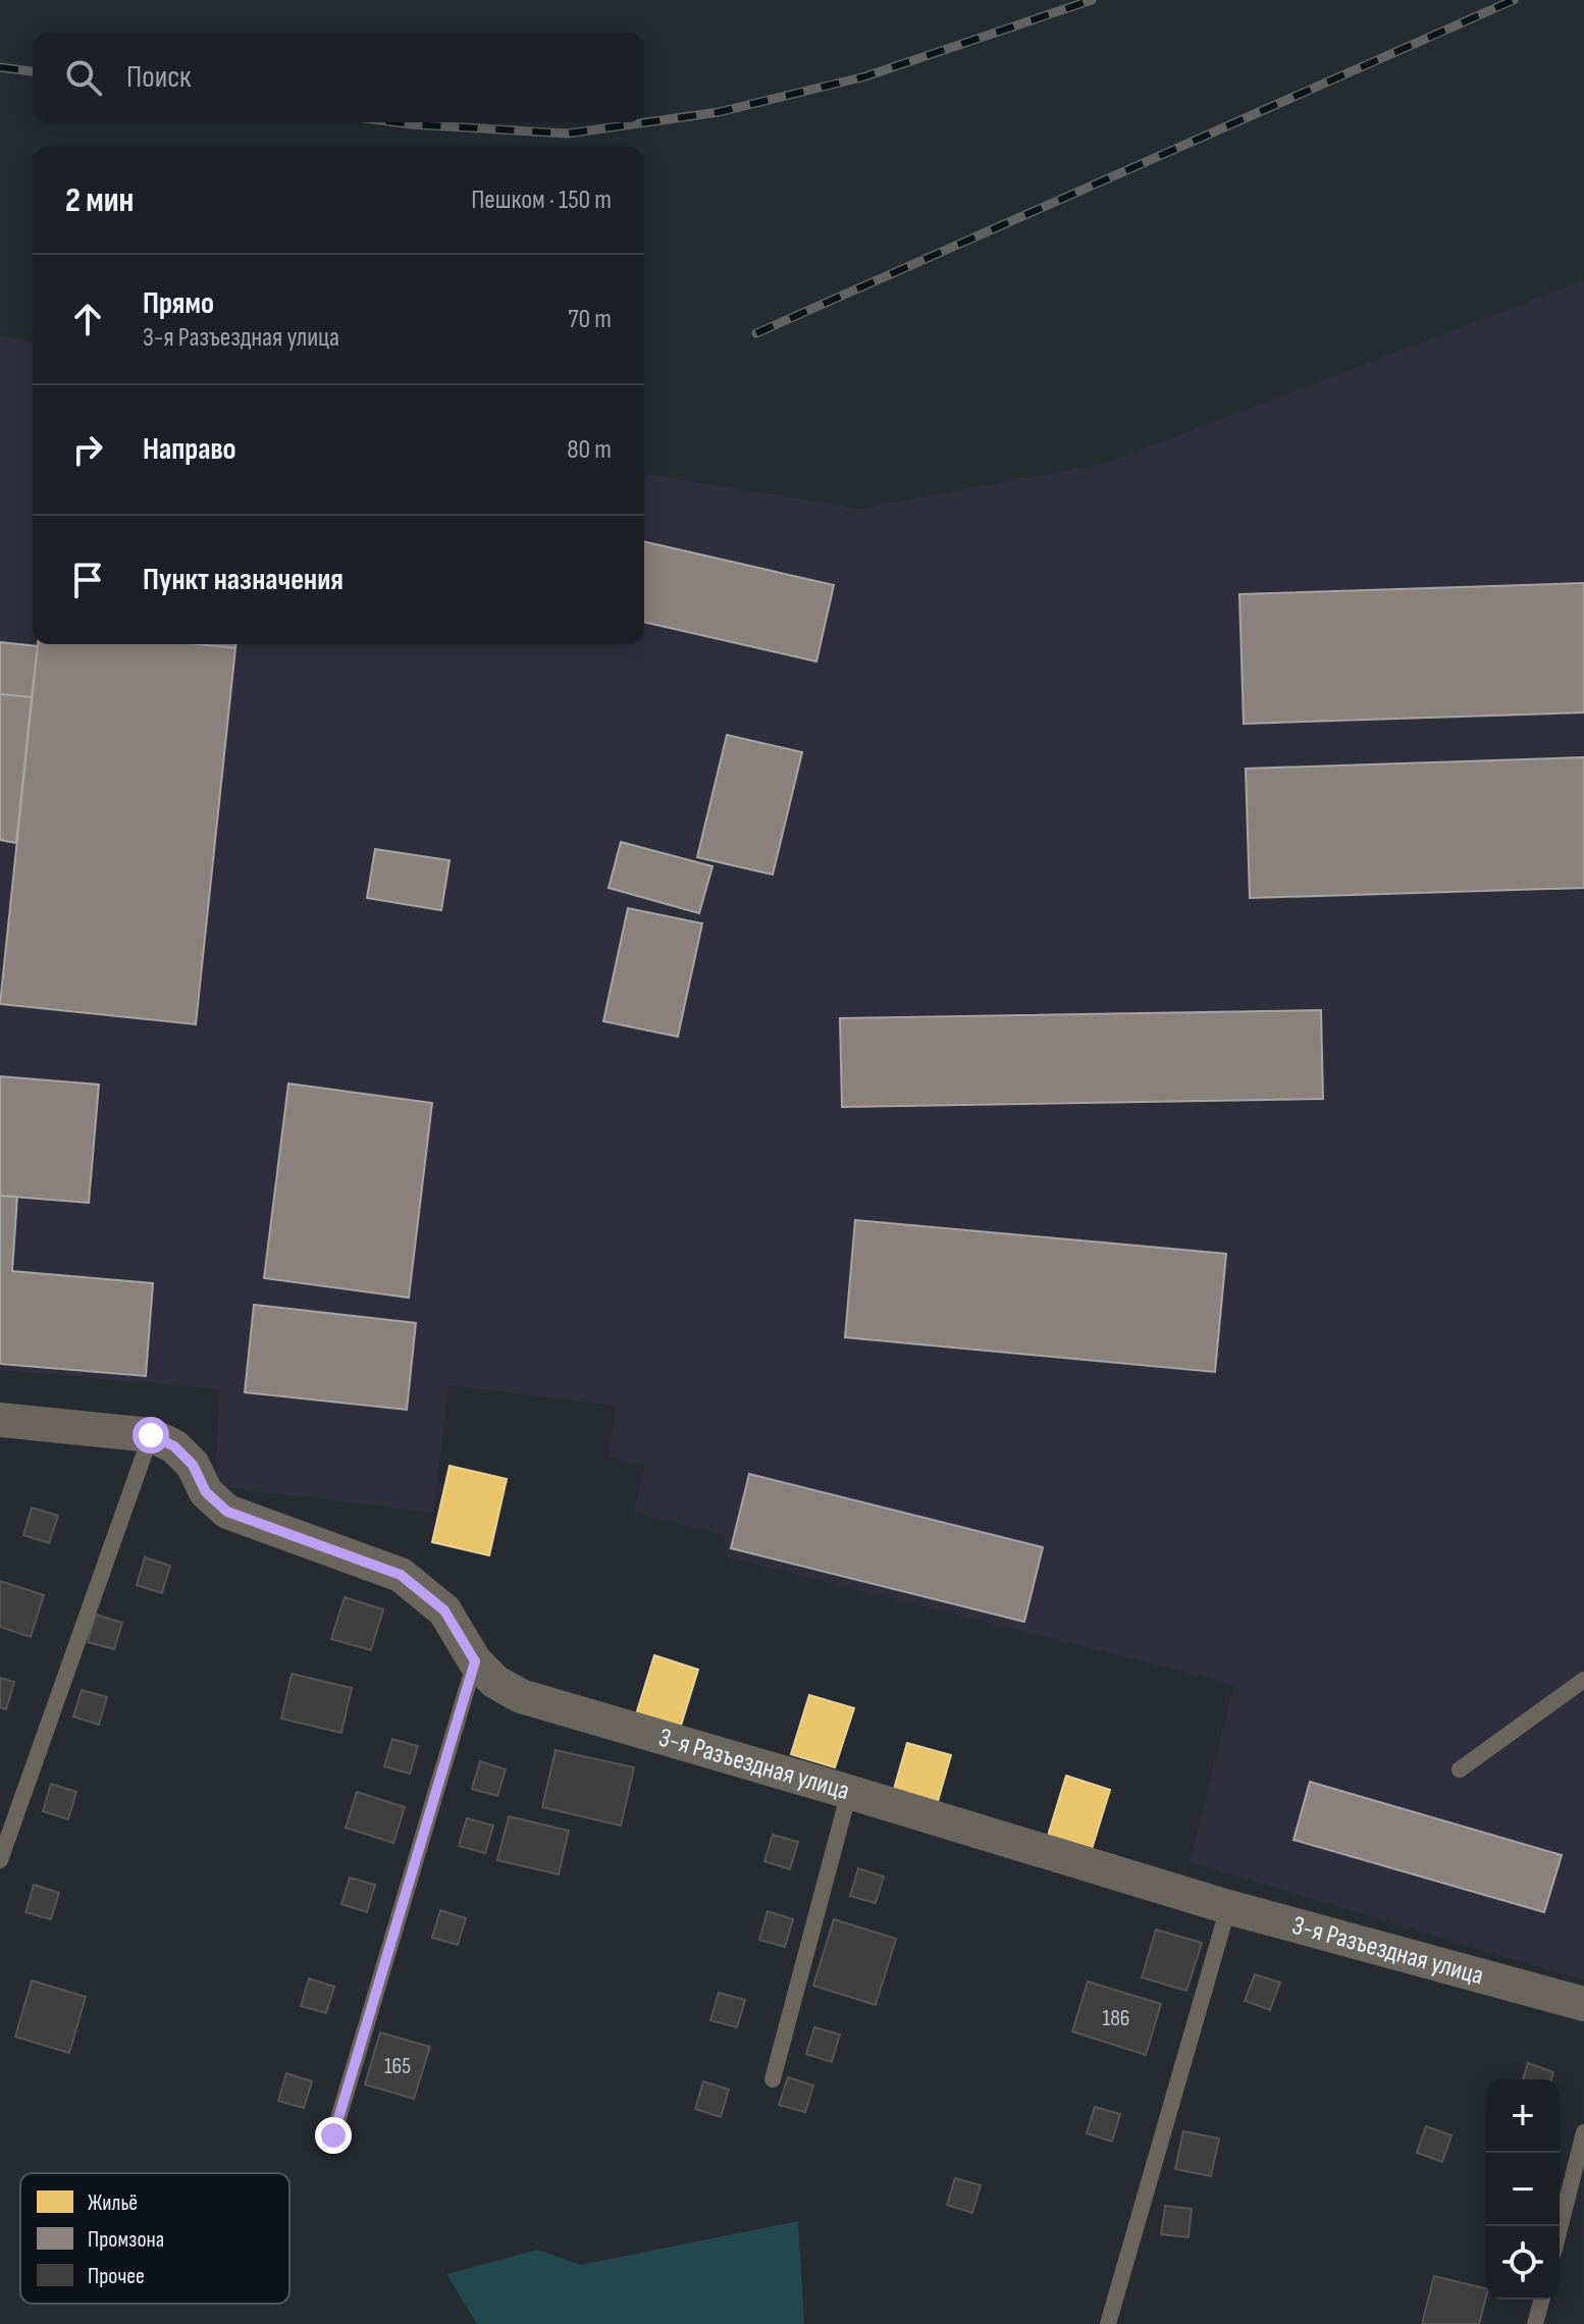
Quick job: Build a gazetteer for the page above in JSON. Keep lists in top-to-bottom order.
{
  "streets": {
    "street": ["3-я Разъездная улица"]
  },
  "house_numbers": ["186", "165"],
  "legend": ["Жильё", "Промзона", "Прочее"],
  "page": {
    "search": "Поиск",
    "heading": ["2 мин", "Пешком · 150 m"],
    "list": [
      ["Прямо", "3-я Разъездная улица", "70 m"],
      ["Направо", "80 m"],
      "Пункт назначения"
    ],
    "map_buttons": ["+", "−"]
  }
}
